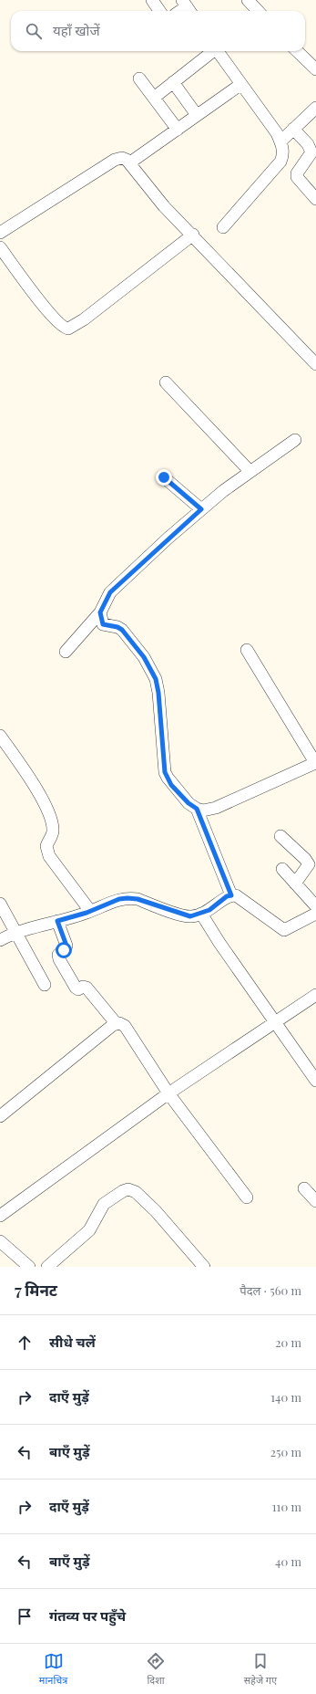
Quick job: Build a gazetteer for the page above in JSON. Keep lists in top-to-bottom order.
{
  "page": {
    "search": "यहाँ खोजें",
    "heading": ["7 मिनट", "पैदल · 560 m"],
    "list": [
      ["सीधे चलें", "20 m"],
      ["दाएँ मुड़ें", "140 m"],
      ["बाएँ मुड़ें", "250 m"],
      ["दाएँ मुड़ें", "110 m"],
      ["बाएँ मुड़ें", "40 m"],
      "गंतव्य पर पहुँचे"
    ],
    "nav": ["मानचित्र", "दिशा", "सहेजे गए"]
  }
}
